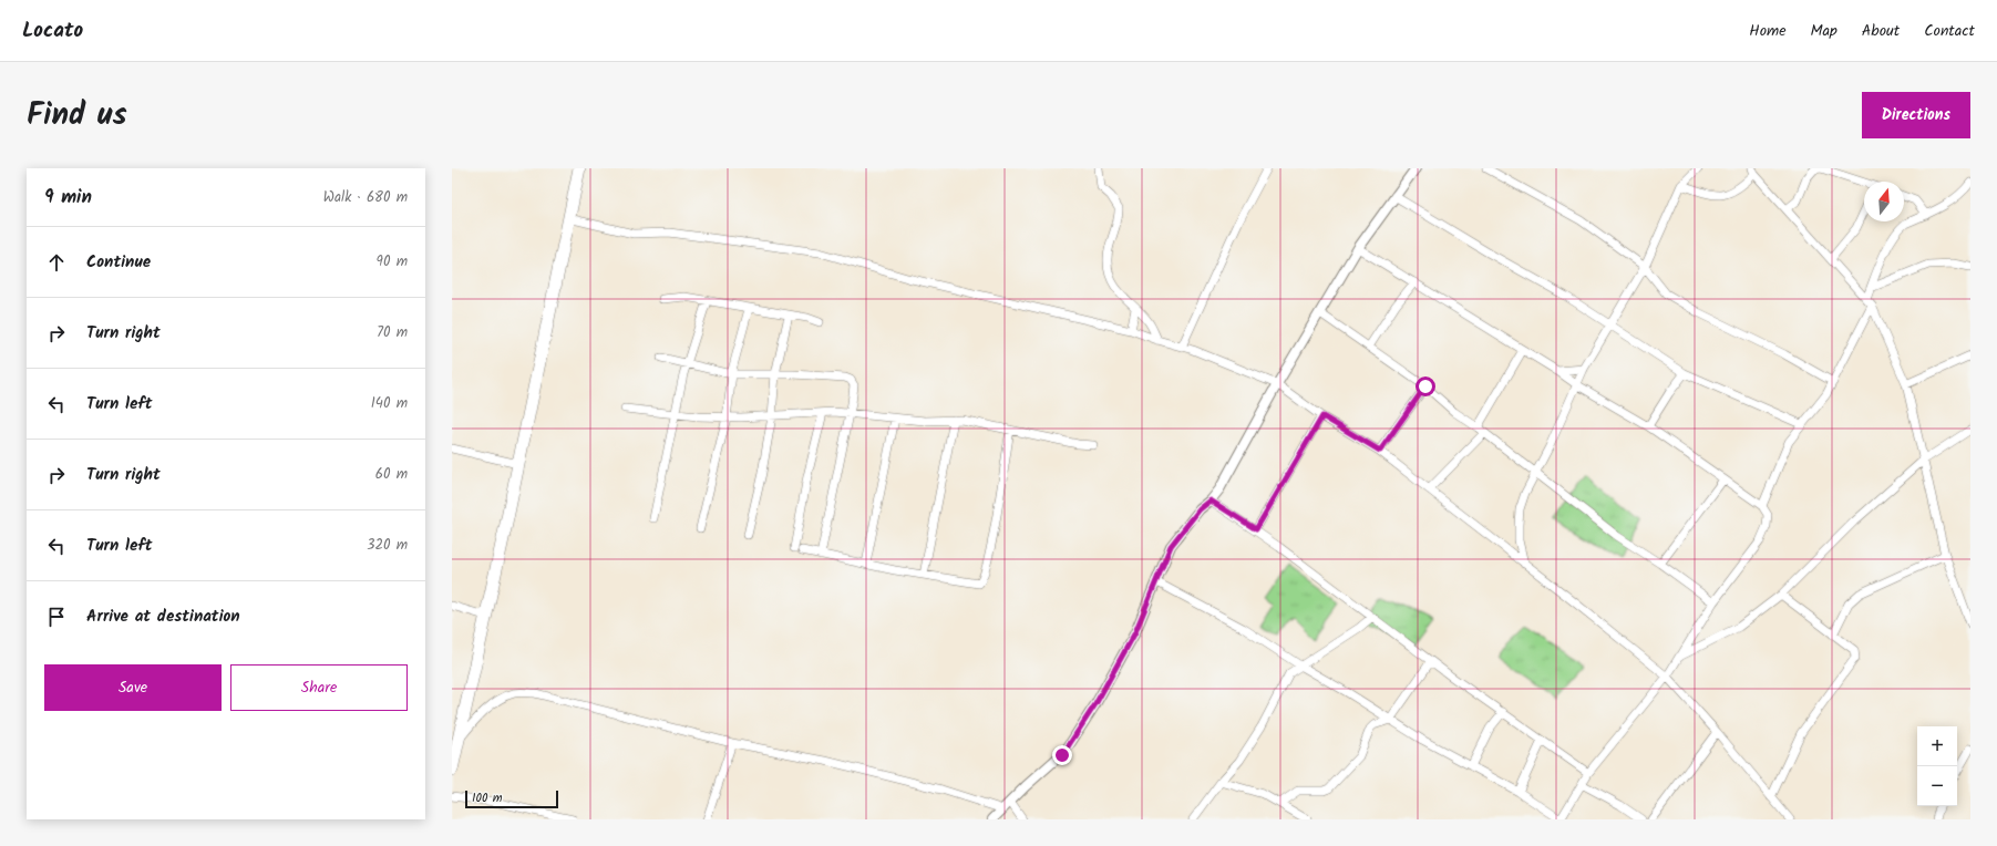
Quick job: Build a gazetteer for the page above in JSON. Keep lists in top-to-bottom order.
{
  "scale_bar": "100 m",
  "north": "top",
  "page": {
    "header": "Locato",
    "nav": [
      "Home",
      "Map",
      "About",
      "Contact"
    ],
    "title": "Find us",
    "buttons": [
      "Directions",
      ["Save", "Share"]
    ],
    "heading": ["9 min", "Walk · 680 m"],
    "list": [
      ["Continue", "90 m"],
      ["Turn right", "70 m"],
      ["Turn left", "140 m"],
      ["Turn right", "60 m"],
      ["Turn left", "320 m"],
      "Arrive at destination"
    ],
    "map_buttons": ["+", "−"],
    "scale": "100 m"
  }
}
